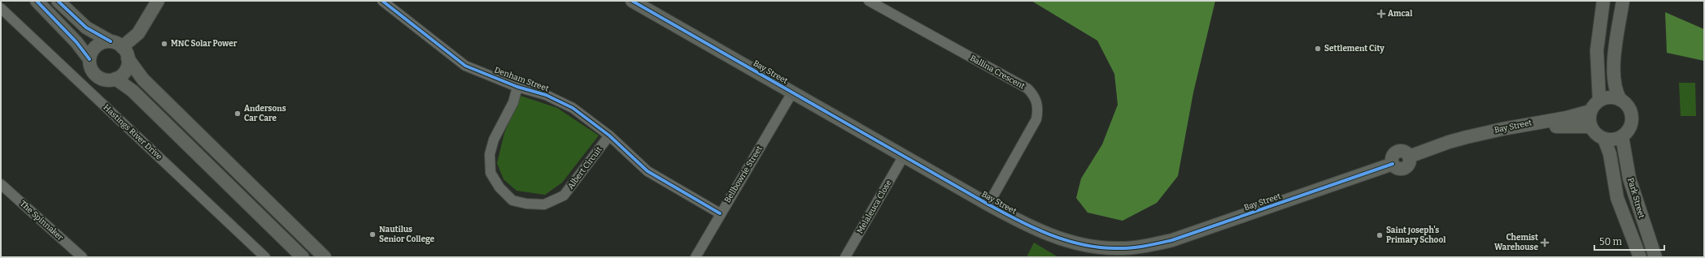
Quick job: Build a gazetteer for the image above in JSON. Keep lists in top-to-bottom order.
{
  "streets": {
    "street": [
      "Bay Street",
      "Ballina Crescent",
      "Denham Street",
      "Hastings River Drive",
      "Albert Circuit",
      "Bellbowrie Street",
      "Park Street",
      "Melaleuca Close",
      "The Spinnaker"
    ]
  },
  "crossings": [
    ["Bay Street", "Ballina Crescent"],
    ["Bay Street", "Bellbowrie Street"],
    ["Bay Street", "Park Street"],
    ["Bay Street", "Melaleuca Close"],
    ["Denham Street", "Albert Circuit"],
    ["Denham Street", "Bellbowrie Street"]
  ],
  "places": {
    "health": ["Amcal", "Chemist Warehouse"],
    "other": [
      "MNC Solar Power",
      "Settlement City",
      "Andersons Car Care",
      "Nautilus Senior College",
      "Saint Joseph's Primary School"
    ]
  },
  "scale_bar": "50 m"
}
